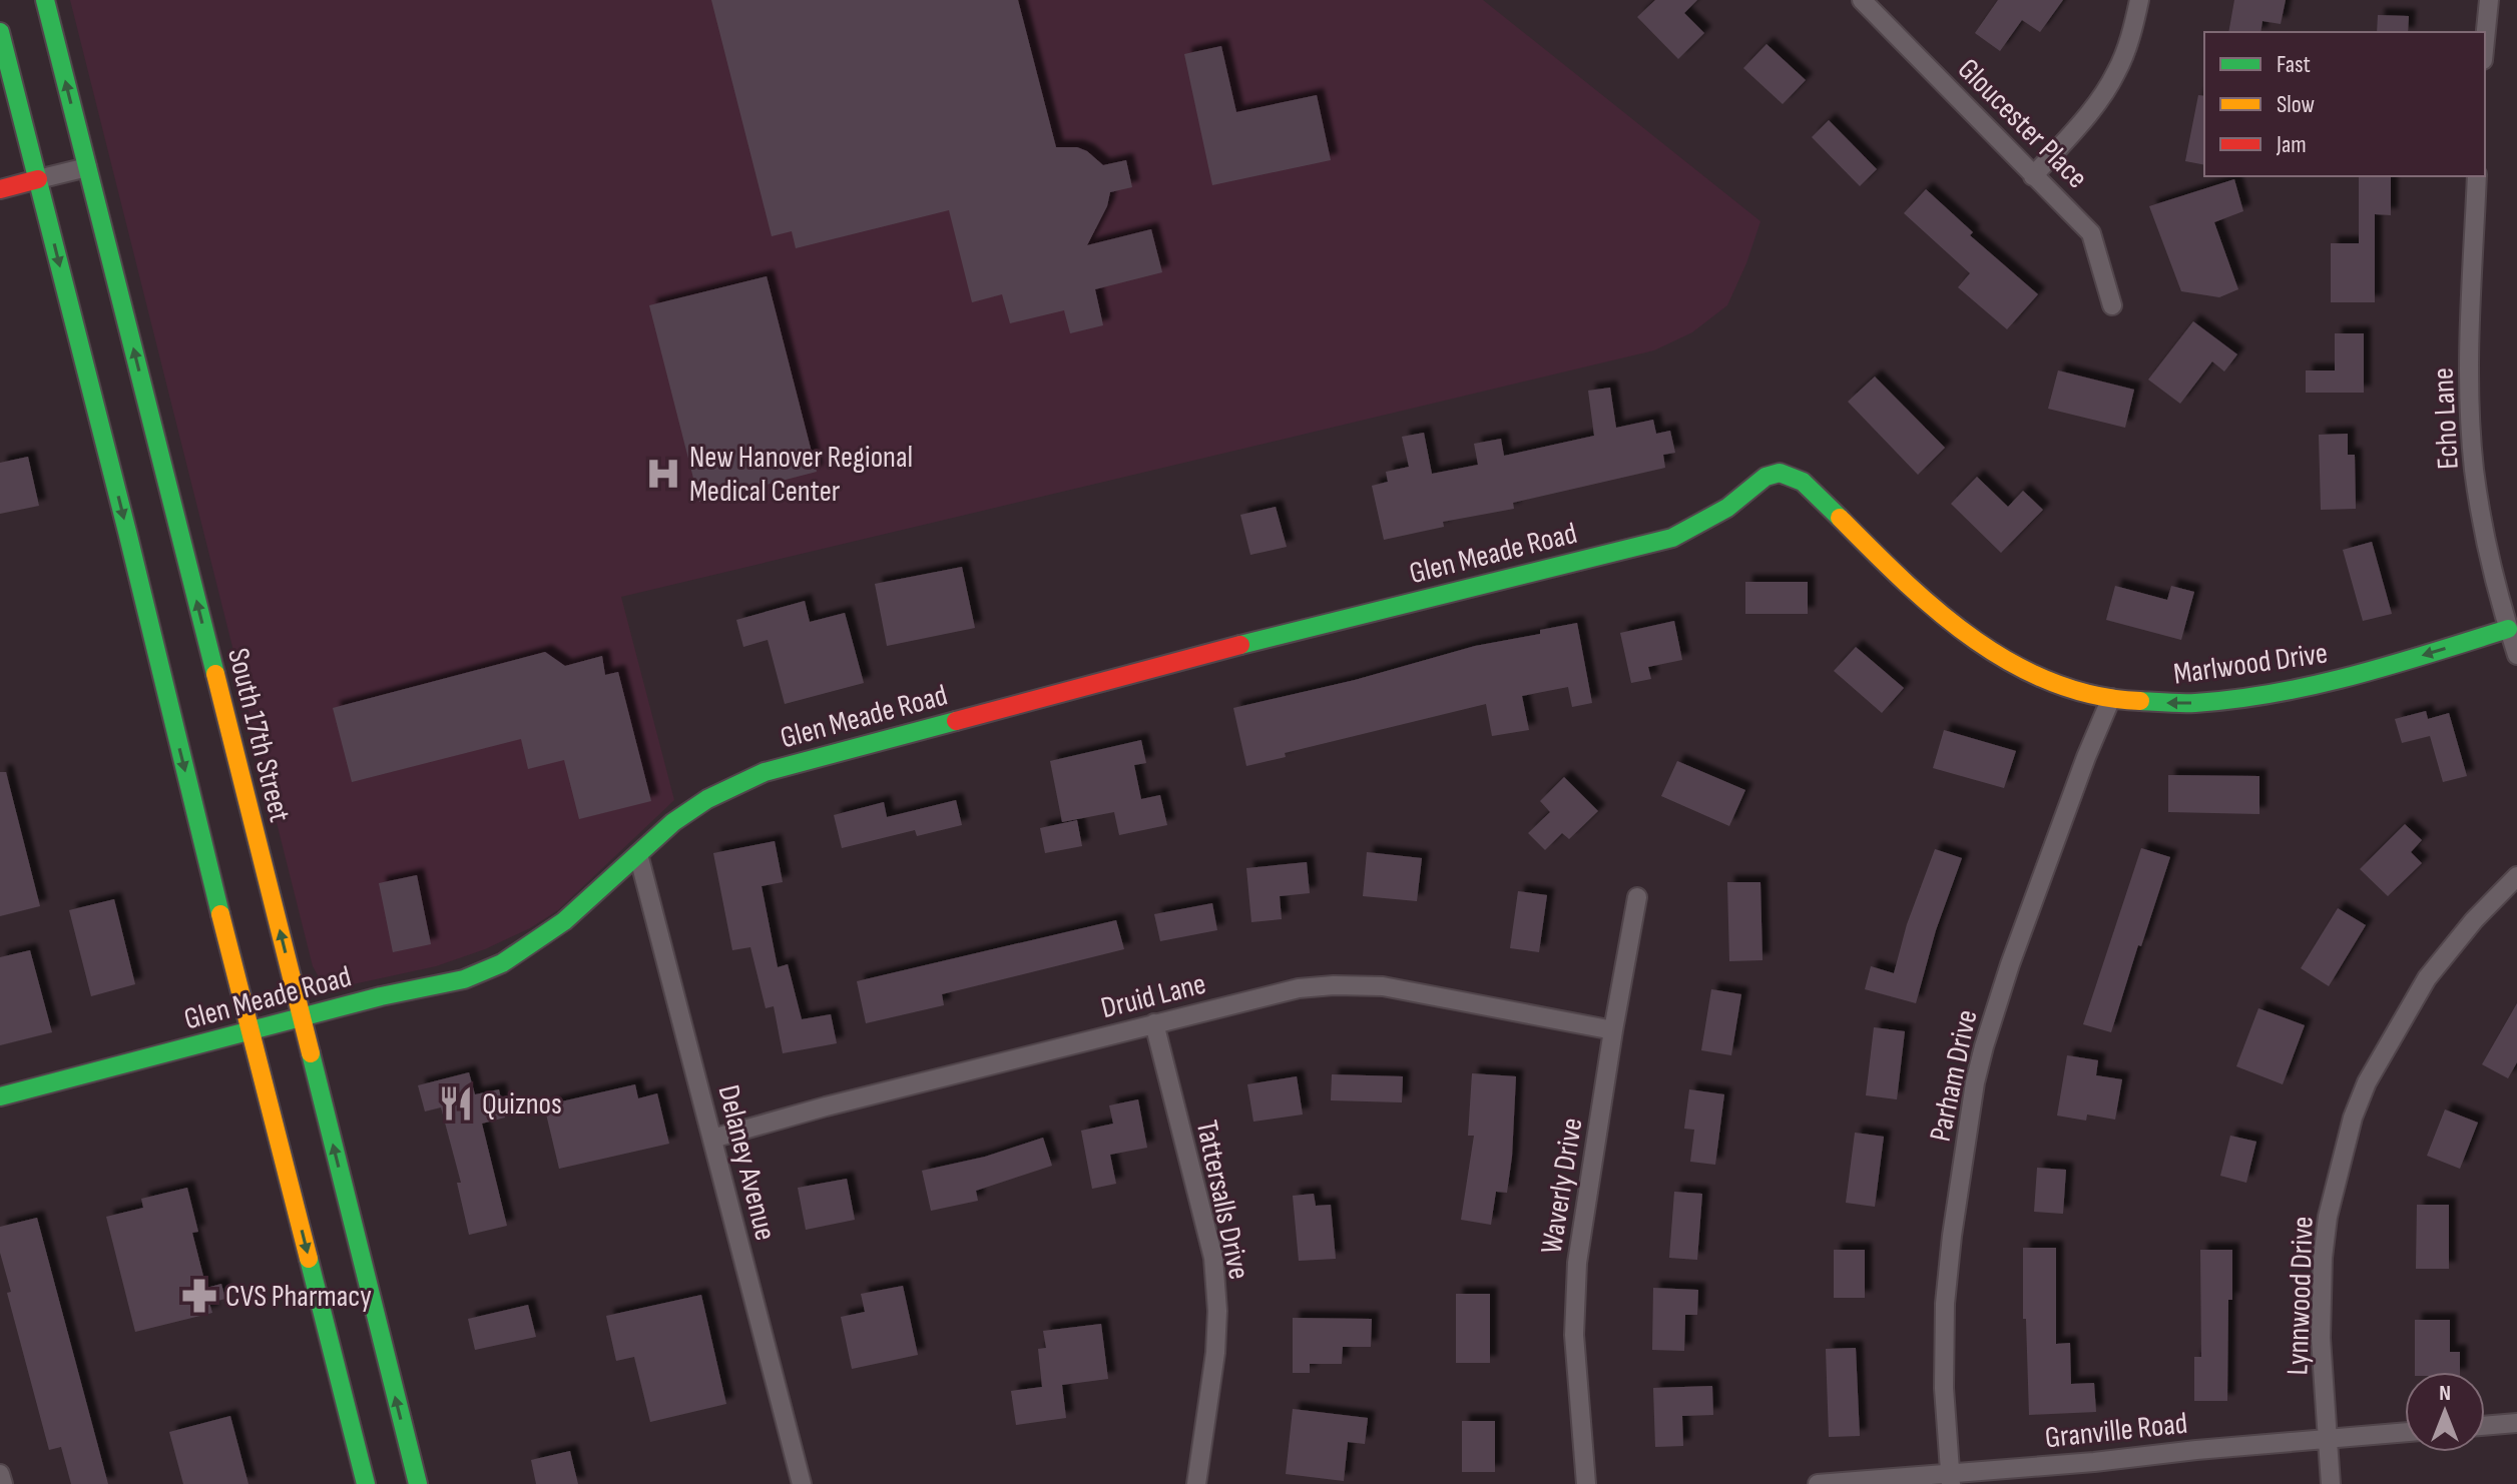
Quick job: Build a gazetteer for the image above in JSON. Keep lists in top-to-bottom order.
{
  "streets": {
    "main road": ["Glen Meade Road", "Marlwood Drive", "South 17th Street"],
    "street": [
      "Gloucester Place",
      "Echo Lane",
      "Druid Lane",
      "Parham Drive",
      "Delaney Avenue",
      "Waverly Drive",
      "Tattersalls Drive",
      "Lynnwood Drive",
      "Granville Road"
    ]
  },
  "crossings": [
    ["Echo Lane", "Marlwood Drive"],
    ["Glen Meade Road", "Marlwood Drive"],
    ["Glen Meade Road", "South 17th Street"],
    ["Glen Meade Road", "Delaney Avenue"],
    ["Marlwood Drive", "Parham Drive"],
    ["Druid Lane", "Delaney Avenue"],
    ["Druid Lane", "Waverly Drive"],
    ["Druid Lane", "Tattersalls Drive"],
    ["Parham Drive", "Granville Road"],
    ["Lynnwood Drive", "Granville Road"]
  ],
  "one_way": ["Marlwood Drive"],
  "places": {
    "hospital": ["New Hanover Regional Medical Center"],
    "restaurant": ["Quiznos"],
    "pharmacy": ["CVS Pharmacy"]
  },
  "legend": ["Fast", "Slow", "Jam"],
  "north": "top"
}
